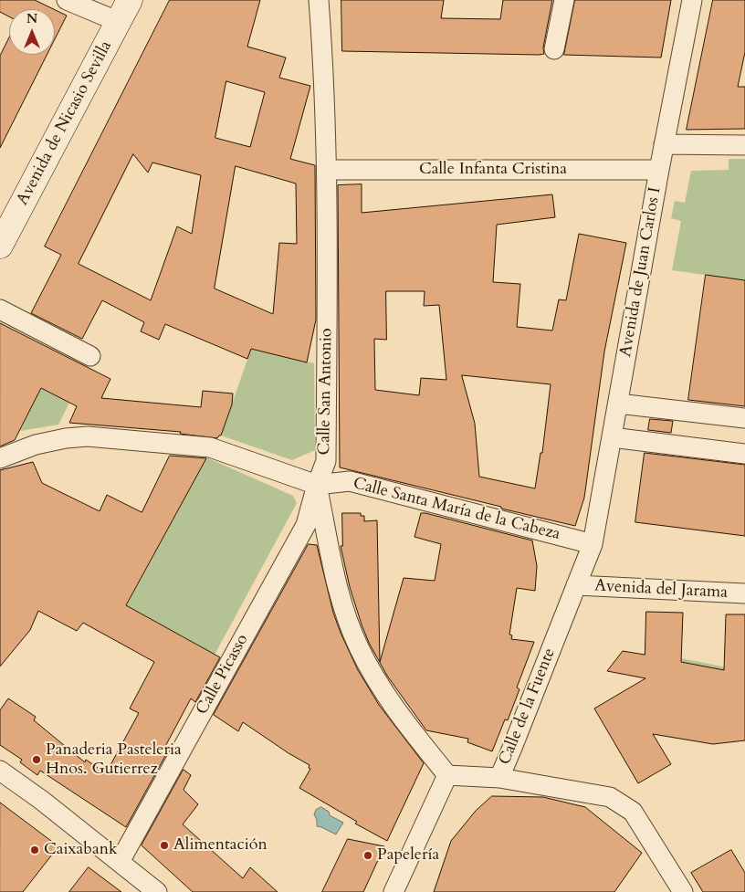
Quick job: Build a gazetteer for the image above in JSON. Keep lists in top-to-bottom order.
{
  "streets": {
    "main road": ["Avenida de Nicasio Sevilla"],
    "street": [
      "Calle Infanta Cristina",
      "Avenida de Juan Carlos I",
      "Calle San Antonio",
      "Calle Santa María de la Cabeza",
      "Avenida del Jarama",
      "Calle Picasso",
      "Calle de la Fuente"
    ]
  },
  "crossings": [
    ["Calle Infanta Cristina", "Avenida de Juan Carlos I"],
    ["Calle Infanta Cristina", "Calle San Antonio"],
    ["Avenida de Juan Carlos I", "Calle Santa María de la Cabeza"],
    ["Avenida de Juan Carlos I", "Calle de la Fuente"],
    ["Calle San Antonio", "Calle Santa María de la Cabeza"],
    ["Calle San Antonio", "Calle Picasso"],
    ["Calle Santa María de la Cabeza", "Calle Picasso"],
    ["Calle Santa María de la Cabeza", "Calle de la Fuente"],
    ["Avenida del Jarama", "Calle de la Fuente"]
  ],
  "places": [
    "Panaderia Pasteleria Hnos. Gutierrez",
    "Alimentación",
    "Caixabank",
    "Papelería"
  ],
  "north": "top"
}
